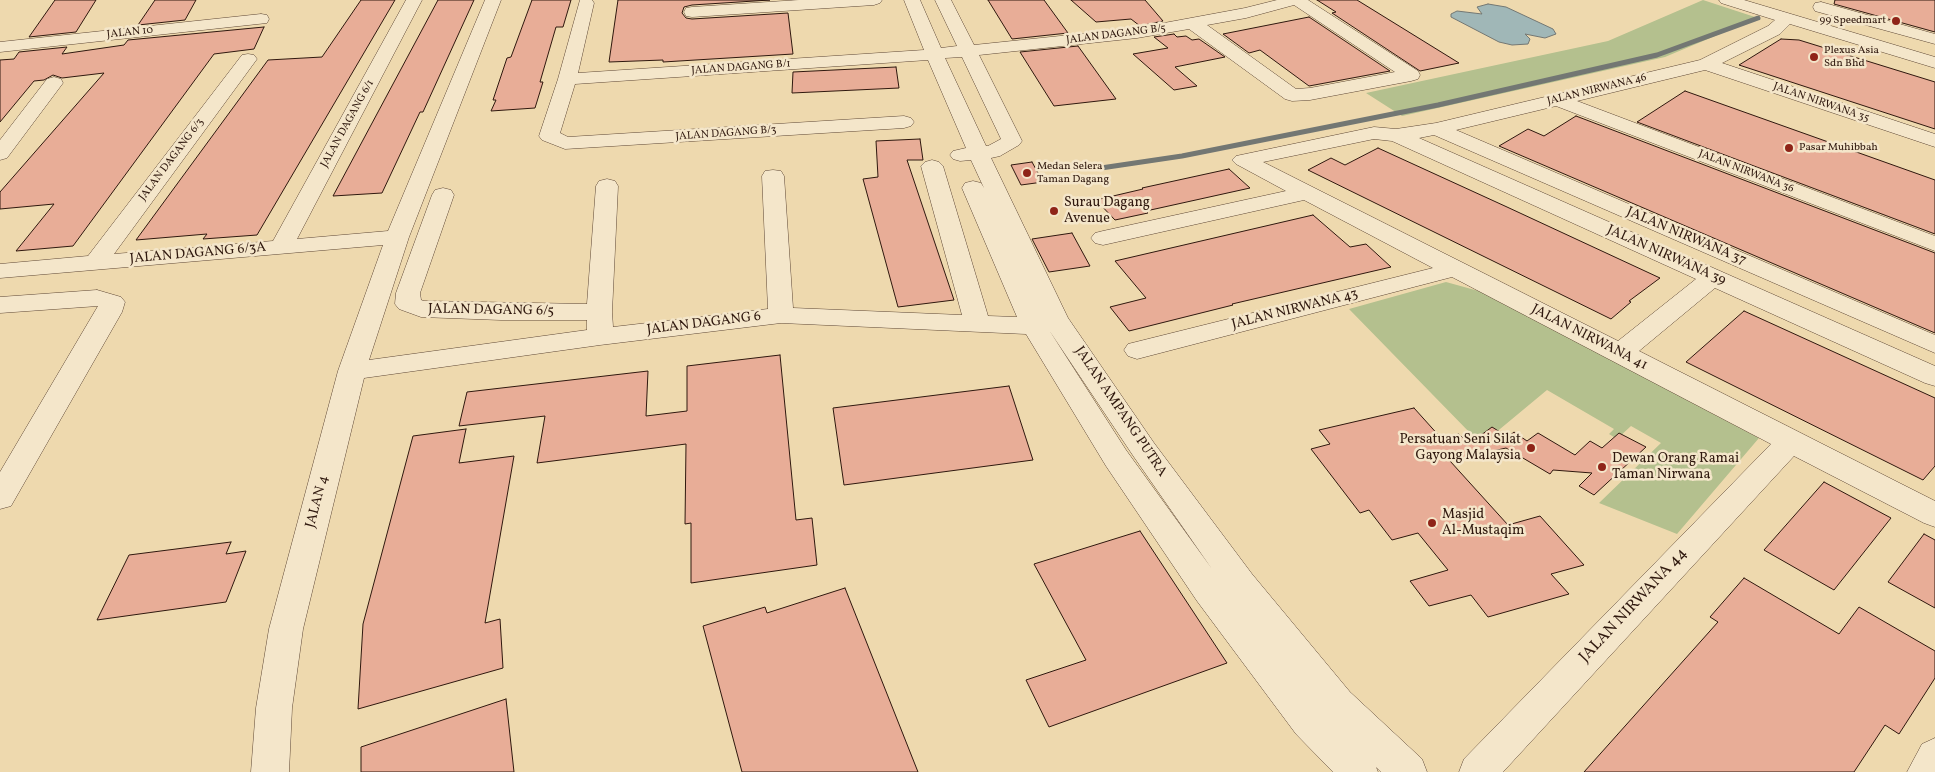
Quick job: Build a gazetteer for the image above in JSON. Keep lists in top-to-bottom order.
{
  "streets": {
    "street": [
      "JALAN 10",
      "JALAN DAGANG B/5",
      "JALAN DAGANG B/1",
      "JALAN NIRWANA 46",
      "JALAN NIRWANA 35",
      "JALAN DAGANG 6/1",
      "JALAN DAGANG B/3",
      "JALAN DAGANG 6/3",
      "JALAN NIRWANA 36",
      "JALAN NIRWANA 37",
      "JALAN DAGANG 6/3A",
      "JALAN NIRWANA 39",
      "JALAN NIRWANA 43",
      "JALAN DAGANG 6/5",
      "JALAN DAGANG 6",
      "JALAN NIRWANA 41",
      "JALAN AMPANG PUTRA",
      "JALAN 4",
      "JALAN NIRWANA 44"
    ]
  },
  "crossings": [
    ["JALAN DAGANG B/5", "JALAN DAGANG B/1"],
    ["JALAN DAGANG B/5", "JALAN AMPANG PUTRA"],
    ["JALAN DAGANG B/1", "JALAN DAGANG B/3"],
    ["JALAN DAGANG B/1", "JALAN AMPANG PUTRA"],
    ["JALAN NIRWANA 46", "JALAN NIRWANA 35"],
    ["JALAN NIRWANA 46", "JALAN NIRWANA 36"],
    ["JALAN NIRWANA 46", "JALAN NIRWANA 37"],
    ["JALAN NIRWANA 46", "JALAN NIRWANA 39"],
    ["JALAN NIRWANA 46", "JALAN NIRWANA 41"],
    ["JALAN DAGANG 6/1", "JALAN DAGANG 6/3A"],
    ["JALAN DAGANG 6/3", "JALAN DAGANG 6/3A"],
    ["JALAN DAGANG 6/3A", "JALAN 4"],
    ["JALAN NIRWANA 39", "JALAN NIRWANA 41"],
    ["JALAN NIRWANA 43", "JALAN NIRWANA 41"],
    ["JALAN DAGANG 6/5", "JALAN DAGANG 6"],
    ["JALAN DAGANG 6", "JALAN AMPANG PUTRA"],
    ["JALAN DAGANG 6", "JALAN 4"],
    ["JALAN NIRWANA 41", "JALAN NIRWANA 44"]
  ],
  "places": [
    "99 Speedmart",
    "Plexus Asia Sdn Bhd",
    "Pasar Muhibbah",
    "Medan Selera Taman Dagang",
    "Surau Dagang Avenue",
    "Persatuan Seni Silat Gayong Malaysia",
    "Dewan Orang Ramai Taman Nirwana",
    "Masjid Al-Mustaqim"
  ]
}
